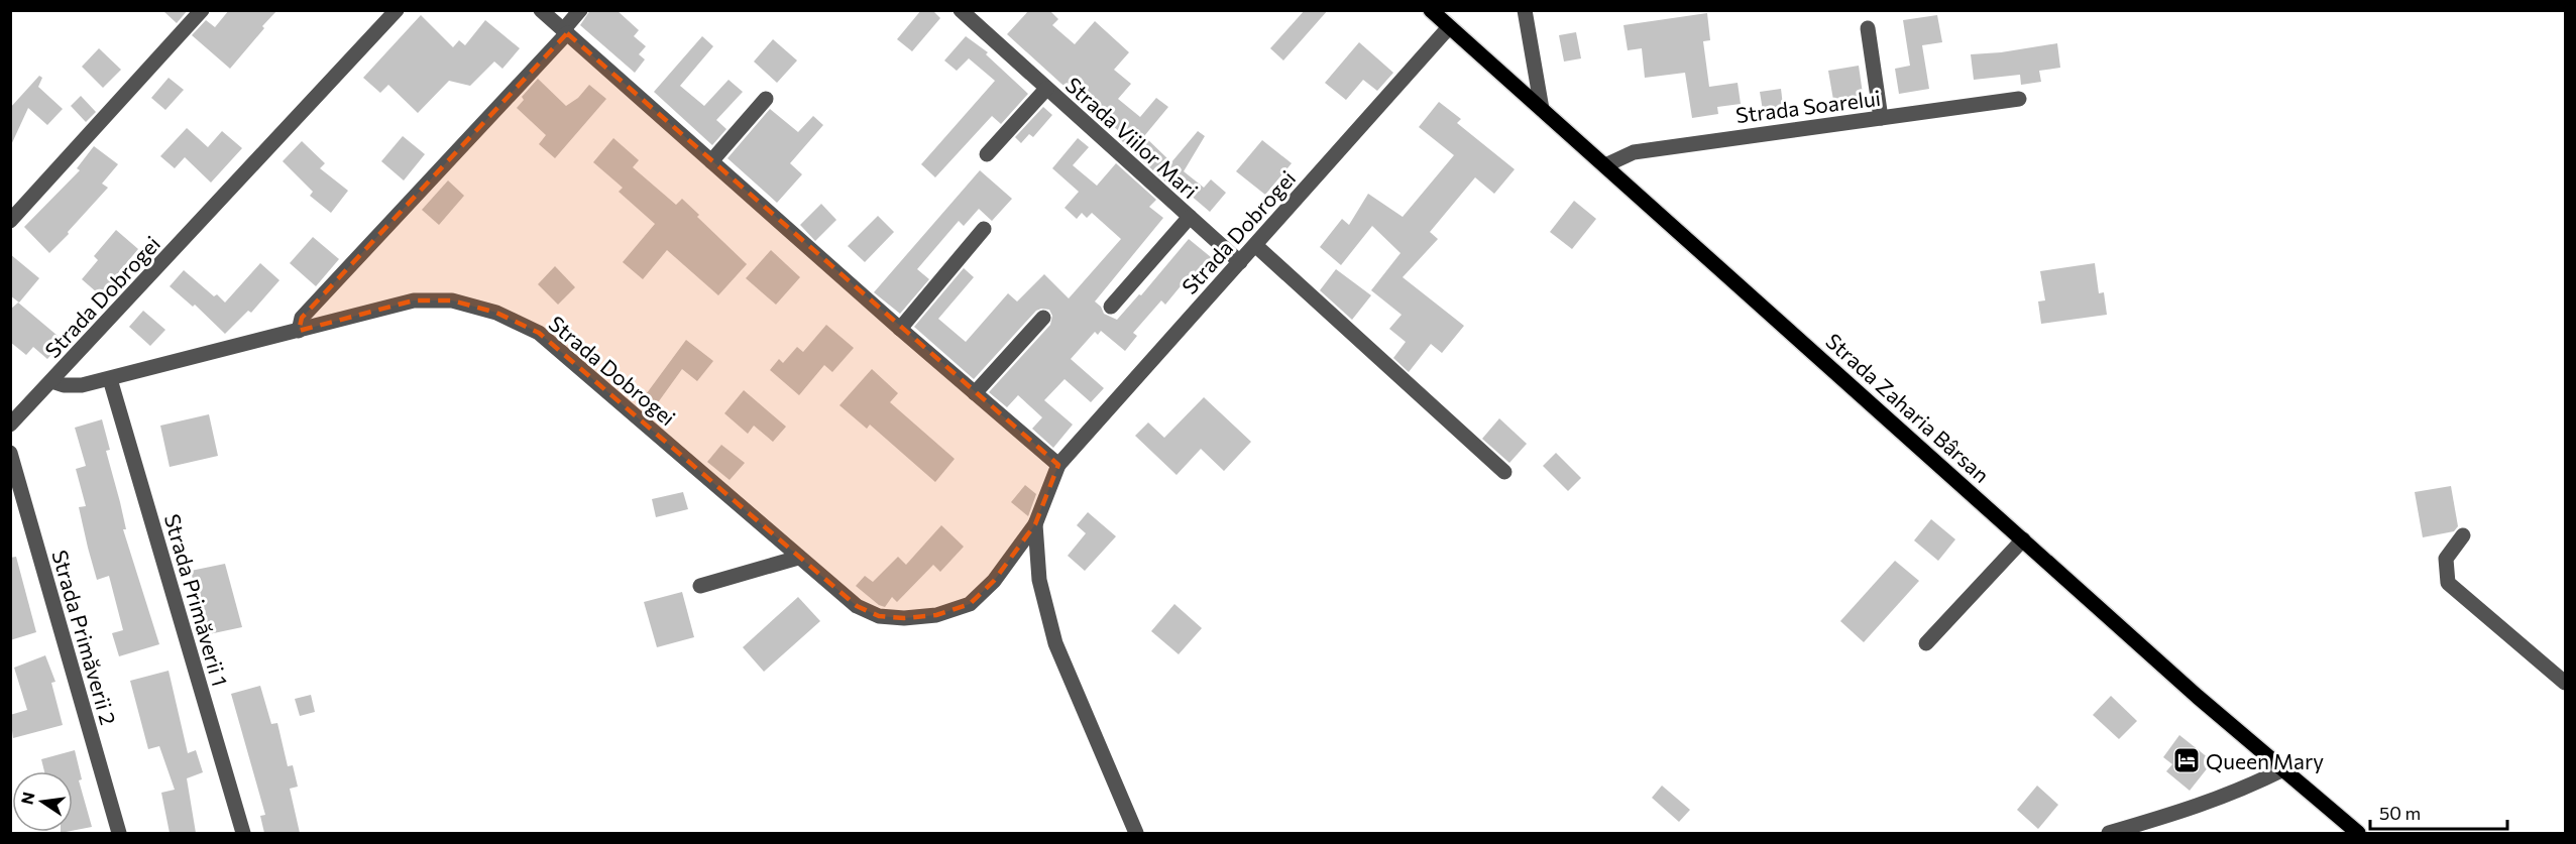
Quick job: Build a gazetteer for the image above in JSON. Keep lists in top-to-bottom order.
{
  "streets": {
    "main road": ["Strada Zaharia Bârsan"],
    "street": [
      "Strada Soarelui",
      "Strada Viilor Mari",
      "Strada Dobrogei",
      "Strada Primăverii 1",
      "Strada Primăverii 2"
    ]
  },
  "crossings": [
    ["Strada Soarelui", "Strada Zaharia Bârsan"],
    ["Strada Viilor Mari", "Strada Dobrogei"],
    ["Strada Dobrogei", "Strada Zaharia Bârsan"],
    ["Strada Dobrogei", "Strada Primăverii 1"]
  ],
  "places": {
    "hotel": ["Queen Mary"]
  },
  "scale_bar": "50 m",
  "north": "left"
}
